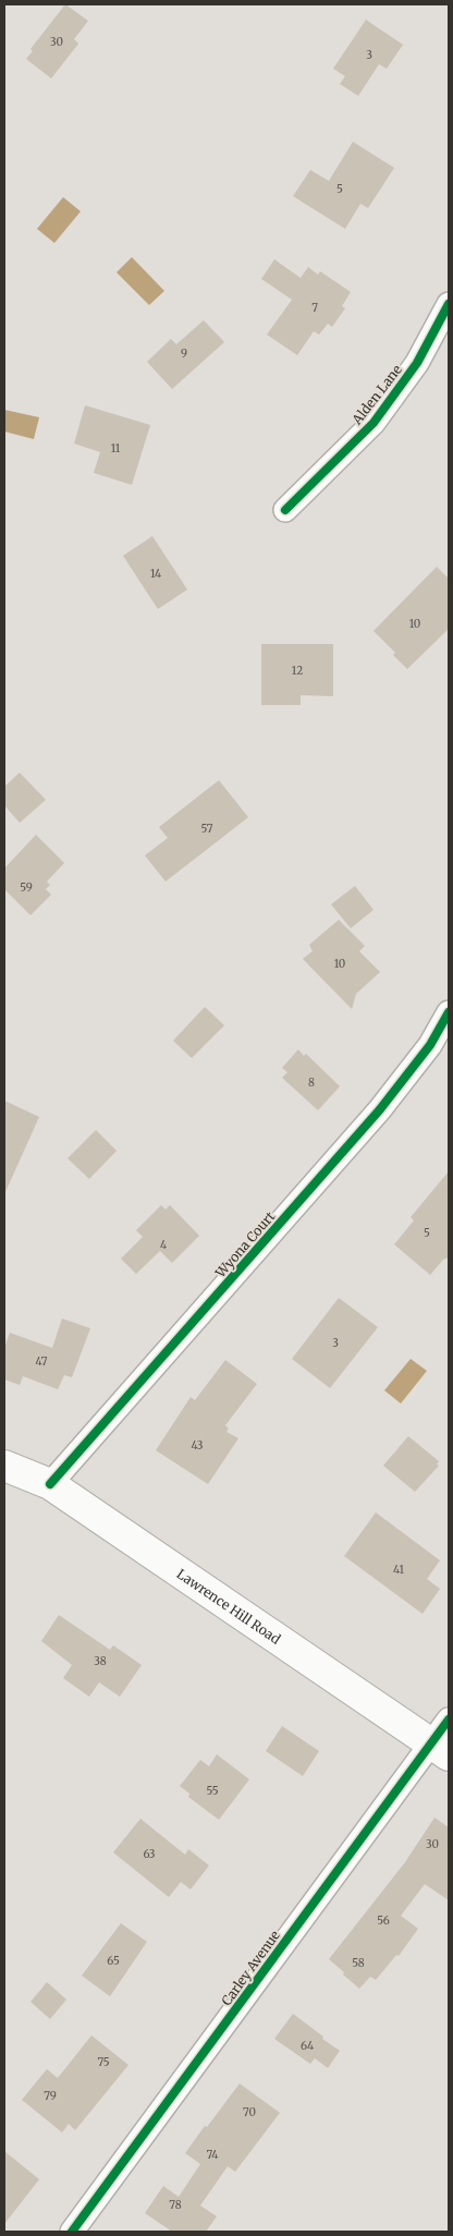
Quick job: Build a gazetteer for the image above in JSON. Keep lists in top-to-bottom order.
{
  "streets": {
    "main road": ["Lawrence Hill Road"],
    "street": ["Alden Lane", "Wyona Court", "Carley Avenue"]
  },
  "crossings": [
    ["Wyona Court", "Lawrence Hill Road"],
    ["Lawrence Hill Road", "Carley Avenue"]
  ],
  "house_numbers": [
    "30",
    "3",
    "5",
    "7",
    "9",
    "11",
    "14",
    "10",
    "12",
    "57",
    "59",
    "10",
    "8",
    "5",
    "4",
    "3",
    "47",
    "43",
    "41",
    "38",
    "55",
    "30",
    "63",
    "56",
    "65",
    "58",
    "64",
    "75",
    "79",
    "70",
    "74",
    "78"
  ]
}
